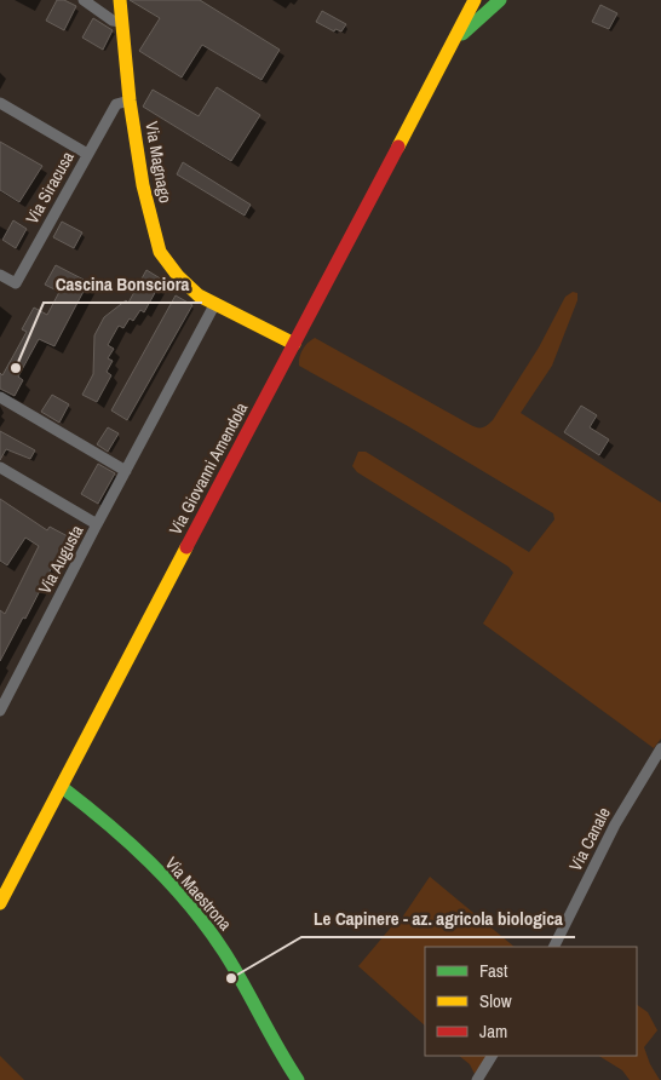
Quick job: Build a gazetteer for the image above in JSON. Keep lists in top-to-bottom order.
{
  "streets": {
    "main road": ["Via Magnago", "Via Giovanni Amendola", "Via Maestrona"],
    "street": ["Via Siracusa", "Via Augusta", "Via Canale"]
  },
  "crossings": [
    ["Via Magnago", "Via Siracusa"],
    ["Via Magnago", "Via Giovanni Amendola"],
    ["Via Giovanni Amendola", "Via Maestrona"]
  ],
  "places": ["Cascina Bonsciora", "Le Capinere - az. agricola biologica"],
  "legend": ["Fast", "Slow", "Jam"]
}
